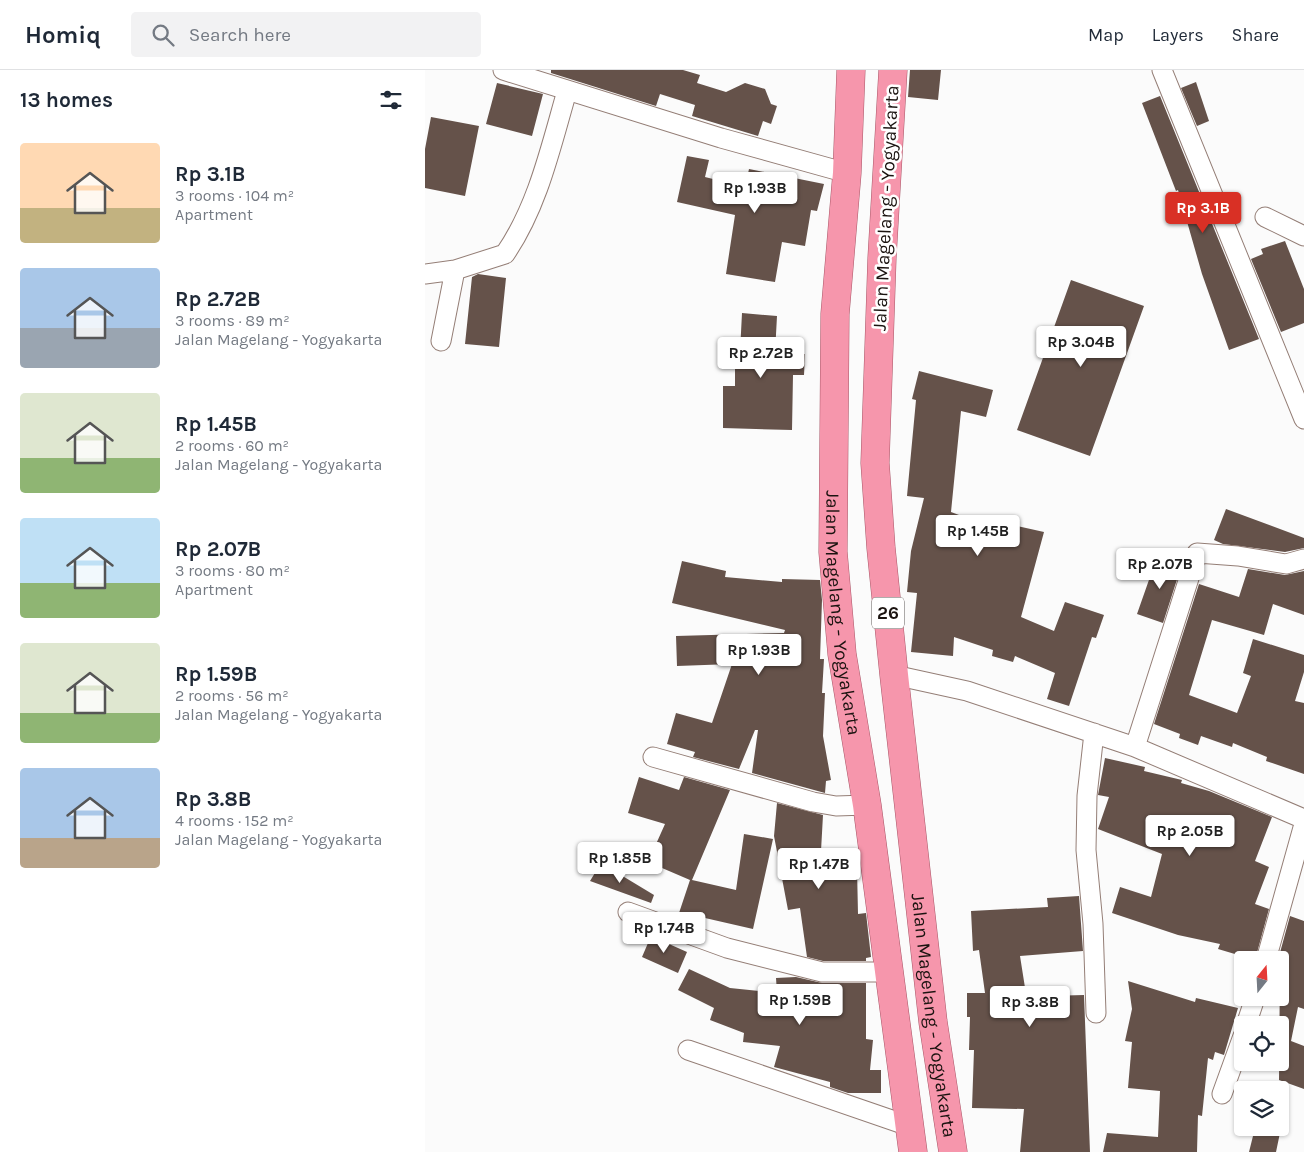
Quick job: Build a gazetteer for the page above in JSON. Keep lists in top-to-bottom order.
{
  "streets": {
    "highway": ["Jalan Magelang - Yogyakarta", "26"]
  },
  "north": "top",
  "page": {
    "header": "Homiq",
    "search": "Search here",
    "nav": ["Map", "Layers", "Share"],
    "heading": "13 homes",
    "list": [
      {
        "name": "Rp 3.1B",
        "note": "3 rooms · 104 m² · Apartment"
      },
      {
        "name": "Rp 2.72B",
        "note": "3 rooms · 89 m² · Jalan Magelang - Yogyakarta"
      },
      {
        "name": "Rp 1.45B",
        "note": "2 rooms · 60 m² · Jalan Magelang - Yogyakarta"
      },
      {
        "name": "Rp 2.07B",
        "note": "3 rooms · 80 m² · Apartment"
      },
      {
        "name": "Rp 1.59B",
        "note": "2 rooms · 56 m² · Jalan Magelang - Yogyakarta"
      },
      {
        "name": "Rp 3.8B",
        "note": "4 rooms · 152 m² · Jalan Magelang - Yogyakarta"
      }
    ],
    "price": [
      "Rp 1.93B",
      "Rp 3.1B",
      "Rp 3.04B",
      "Rp 2.72B",
      "Rp 1.45B",
      "Rp 2.07B",
      "Rp 1.93B",
      "Rp 2.05B",
      "Rp 1.85B",
      "Rp 1.47B",
      "Rp 1.74B",
      "Rp 1.59B",
      "Rp 3.8B"
    ]
  }
}
